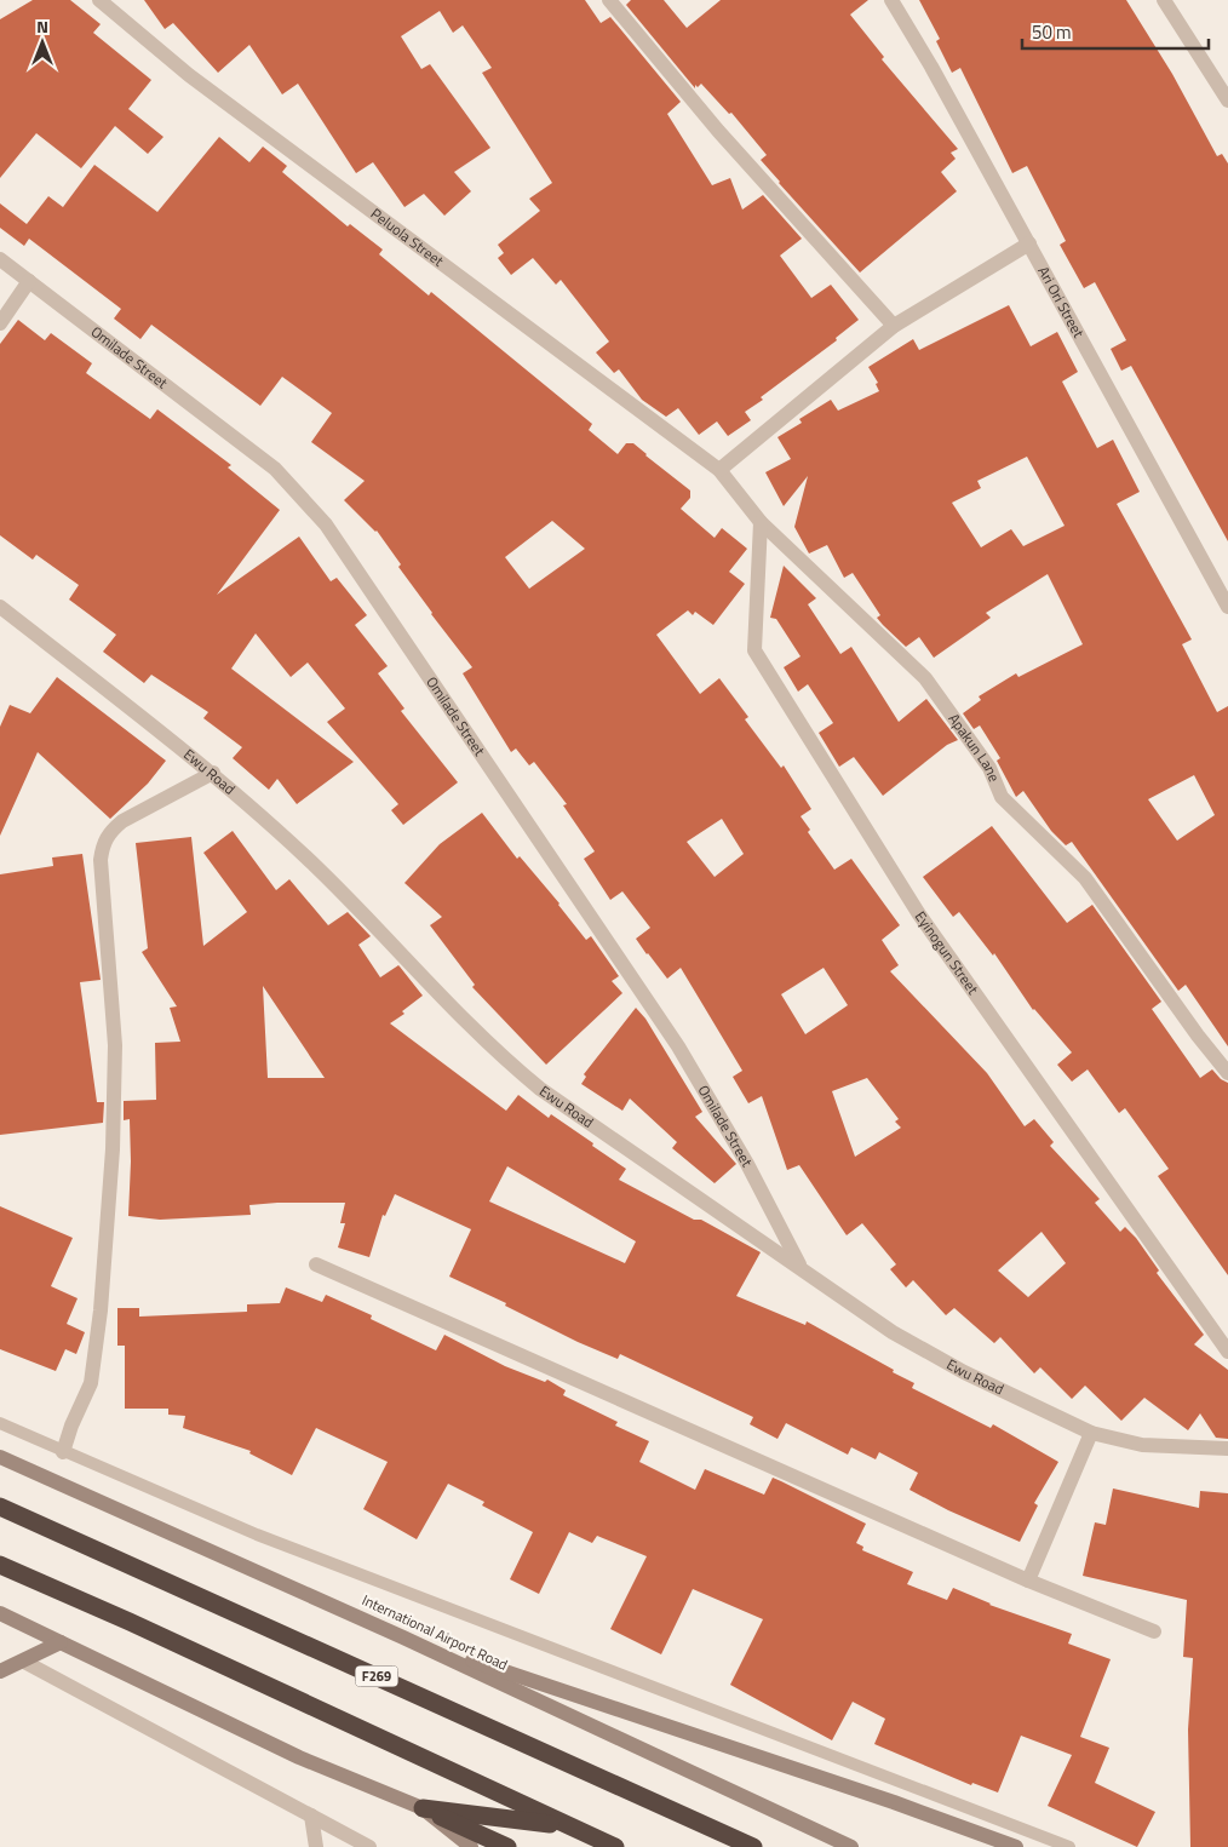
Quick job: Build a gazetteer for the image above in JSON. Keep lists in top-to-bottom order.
{
  "streets": {
    "highway": ["F269"],
    "main road": ["International Airport Road"],
    "street": [
      "Peluola Street",
      "Ari Ori Street",
      "Omilade Street",
      "Apakun Lane",
      "Ewu Road",
      "Eyinogun Street"
    ]
  },
  "crossings": [
    ["Peluola Street", "Apakun Lane"],
    ["Omilade Street", "Ewu Road"],
    ["Apakun Lane", "Eyinogun Street"]
  ],
  "scale_bar": "50 m",
  "north": "top"
}
